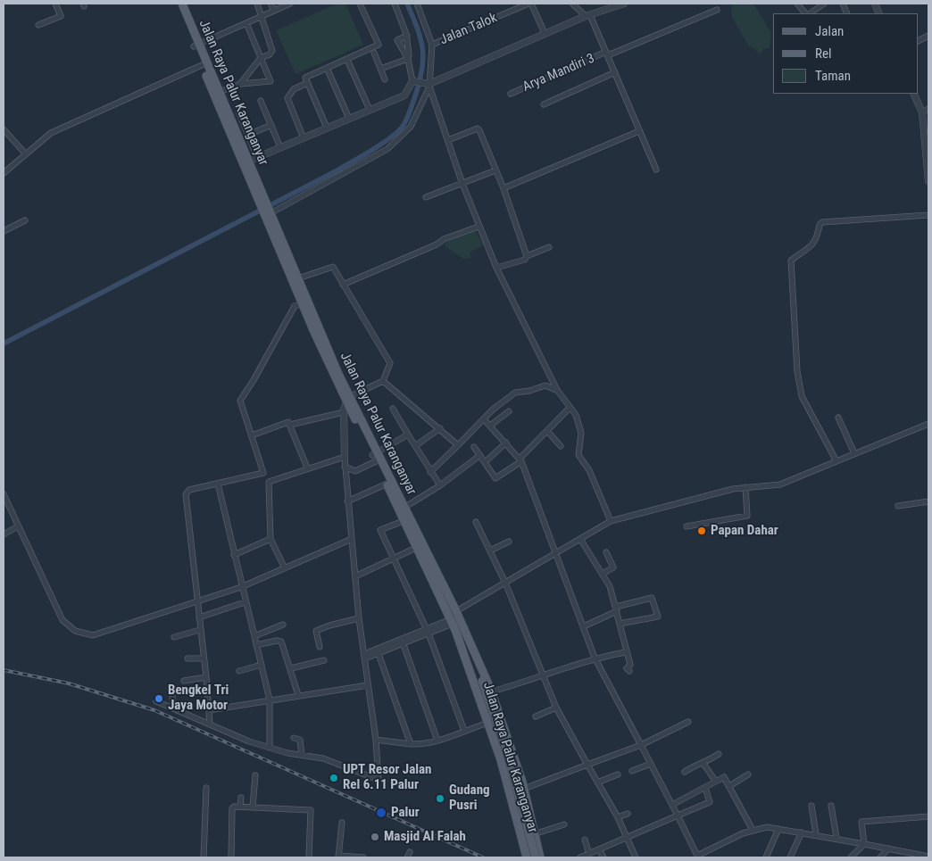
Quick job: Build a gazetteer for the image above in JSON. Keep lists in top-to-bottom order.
{
  "streets": {
    "main road": ["Jalan Raya Palur Karanganyar"],
    "street": ["Jalan Talok", "Arya Mandiri 3"]
  },
  "places": [
    "Papan Dahar",
    "Bengkel Tri Jaya Motor",
    "UPT Resor Jalan Rel 6.11 Palur",
    "Gudang Pusri",
    "Palur",
    "Masjid Al Falah"
  ],
  "legend": ["Jalan", "Rel", "Taman"]
}
